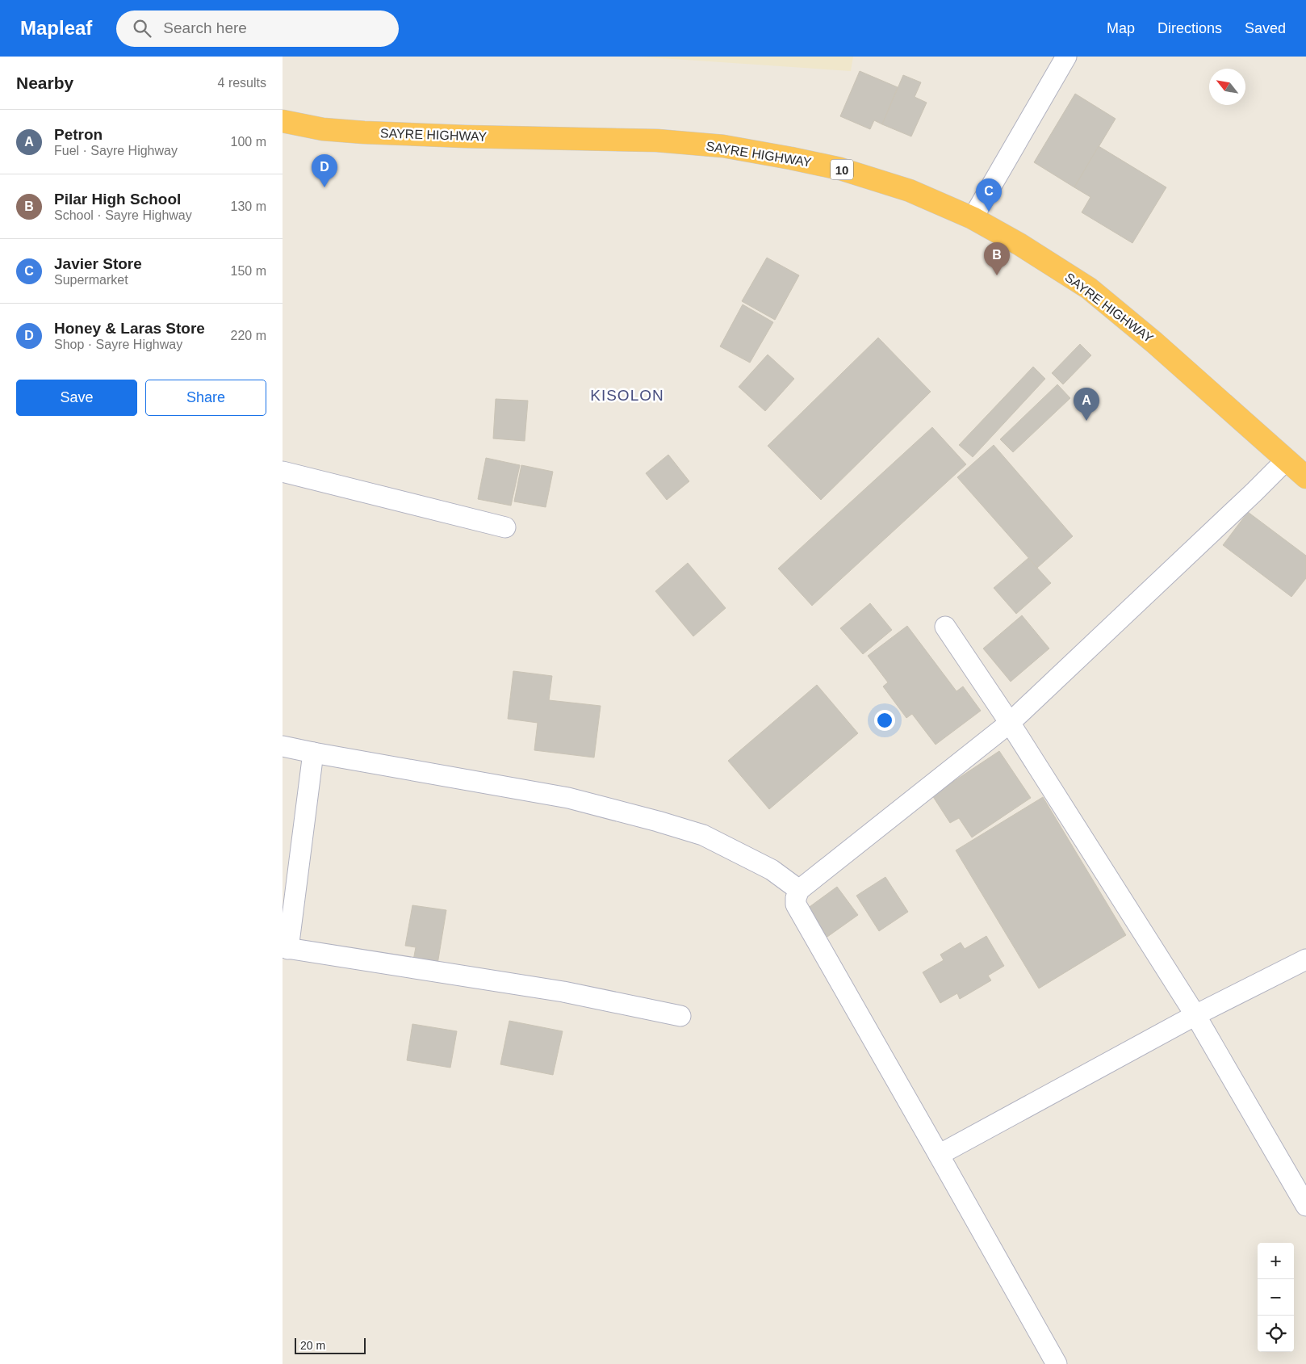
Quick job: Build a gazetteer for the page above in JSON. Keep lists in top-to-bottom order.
{
  "streets": {
    "highway": ["SAYRE HIGHWAY", "10"]
  },
  "districts": ["KISOLON"],
  "scale_bar": "20 m",
  "north": "top left",
  "page": {
    "header": "Mapleaf",
    "search": "Search here",
    "nav": ["Map", "Directions", "Saved"],
    "heading": ["Nearby", "4 results"],
    "list": [
      {
        "mark": "A",
        "name": "Petron",
        "note": "Fuel · Sayre Highway",
        "value": "100 m"
      },
      {
        "mark": "B",
        "name": "Pilar High School",
        "note": "School · Sayre Highway",
        "value": "130 m"
      },
      {
        "mark": "C",
        "name": "Javier Store",
        "note": "Supermarket",
        "value": "150 m"
      },
      {
        "mark": "D",
        "name": "Honey & Laras Store",
        "note": "Shop · Sayre Highway",
        "value": "220 m"
      }
    ],
    "pins": [
      "D",
      "C",
      "B",
      "A"
    ],
    "buttons": ["Save", "Share"],
    "map_buttons": ["+", "−"],
    "scale": "20 m"
  }
}
